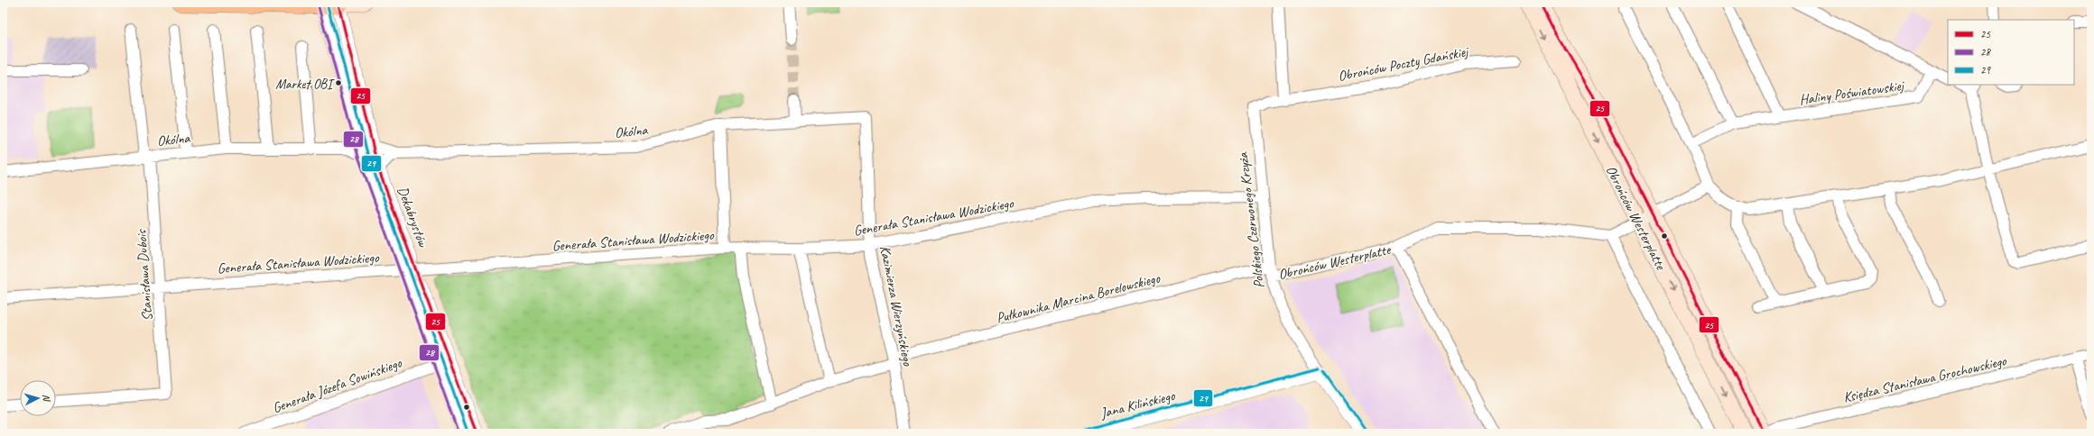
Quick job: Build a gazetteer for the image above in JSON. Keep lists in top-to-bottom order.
{
  "streets": {
    "main road": ["Obrońców Westerplatte"],
    "street": [
      "Obrońców Poczty Gdańskiej",
      "Haliny Poświatowskiej",
      "Okólna",
      "Dekabrystów",
      "Generała Stanisława Wodzickiego",
      "Polskiego Czerwonego Krzyża",
      "Stanisława Dubois",
      "Pułkownika Marcina Borelowskiego",
      "Kazimierza Wierzyńskiego",
      "Księdza Stanisława Grochowskiego",
      "Generała Józefa Sowińskiego",
      "Jana Kilińskiego"
    ]
  },
  "crossings": [
    ["Obrońców Poczty Gdańskiej", "Polskiego Czerwonego Krzyża"],
    ["Okólna", "Dekabrystów"],
    ["Okólna", "Stanisława Dubois"],
    ["Okólna", "Kazimierza Wierzyńskiego"],
    ["Dekabrystów", "Generała Stanisława Wodzickiego"],
    ["Dekabrystów", "Generała Józefa Sowińskiego"],
    ["Generała Stanisława Wodzickiego", "Polskiego Czerwonego Krzyża"],
    ["Generała Stanisława Wodzickiego", "Stanisława Dubois"],
    ["Generała Stanisława Wodzickiego", "Kazimierza Wierzyńskiego"],
    ["Obrońców Westerplatte", "Polskiego Czerwonego Krzyża"],
    ["Obrońców Westerplatte", "Pułkownika Marcina Borelowskiego"],
    ["Obrońców Westerplatte", "Księdza Stanisława Grochowskiego"],
    ["Polskiego Czerwonego Krzyża", "Pułkownika Marcina Borelowskiego"],
    ["Polskiego Czerwonego Krzyża", "Jana Kilińskiego"],
    ["Pułkownika Marcina Borelowskiego", "Kazimierza Wierzyńskiego"]
  ],
  "places": ["Market OBI"],
  "lines": ["transit line 25", "transit line 29", "transit line 28"],
  "legend": ["25", "28", "29"],
  "north": "right"
}
